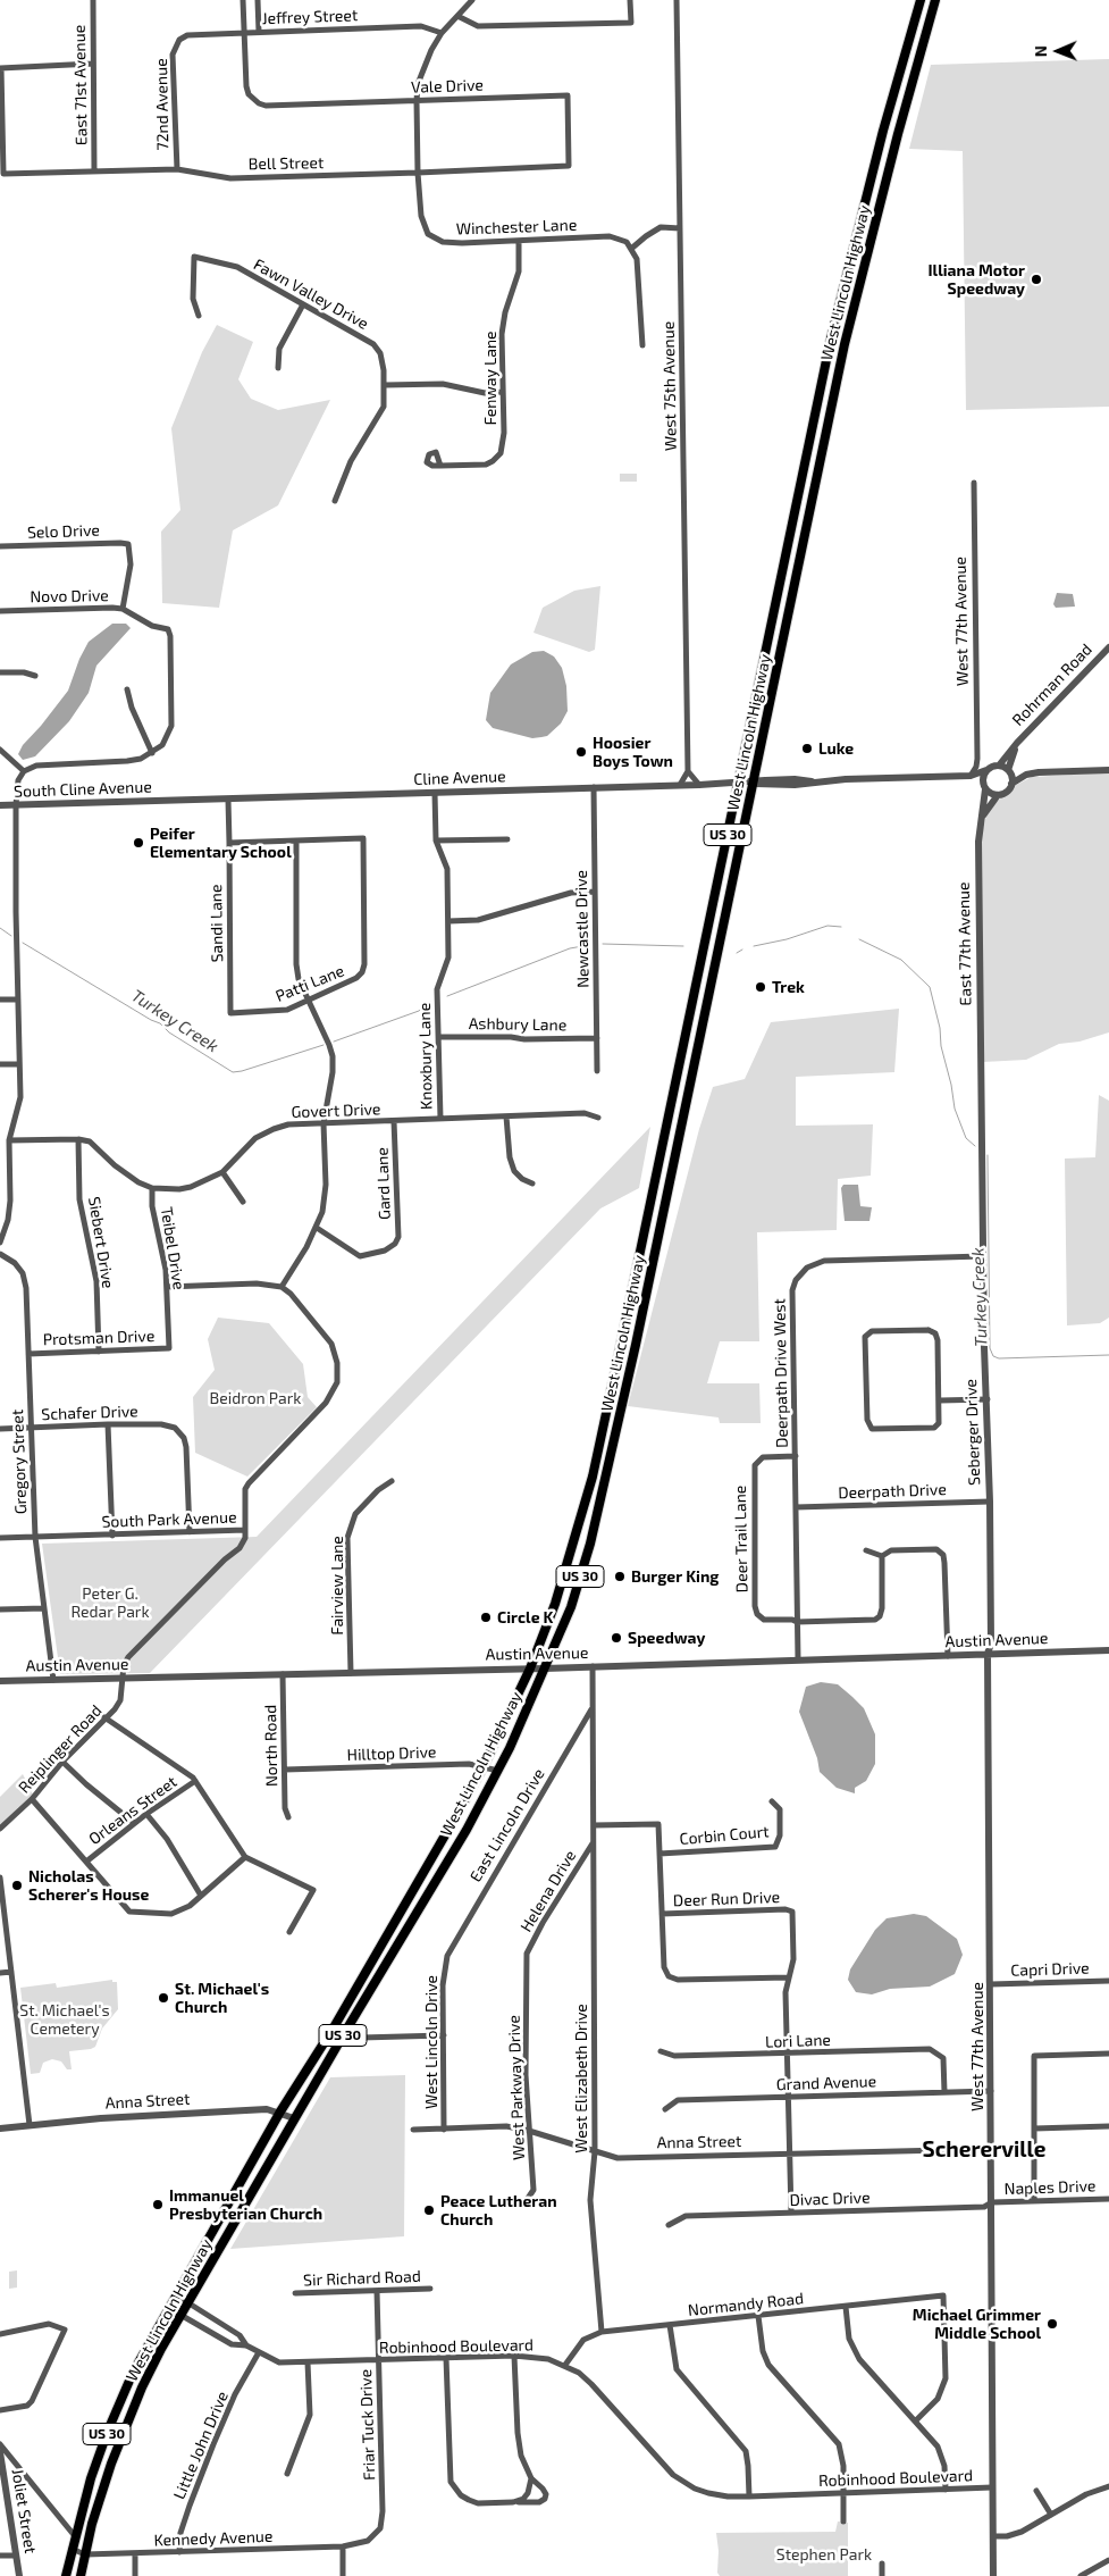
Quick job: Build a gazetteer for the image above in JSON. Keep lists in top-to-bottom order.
{
  "streets": {
    "main road": ["West Lincoln Highway", "US 30"],
    "street": [
      "Jeffrey Street",
      "East 71st Avenue",
      "Vale Drive",
      "72nd Avenue",
      "Bell Street",
      "Winchester Lane",
      "Fawn Valley Drive",
      "Fenway Lane",
      "West 75th Avenue",
      "Selo Drive",
      "Novo Drive",
      "West 77th Avenue",
      "Rohrman Road",
      "Cline Avenue",
      "South Cline Avenue",
      "Sandi Lane",
      "Newcastle Drive",
      "East 77th Avenue",
      "Patti Lane",
      "Ashbury Lane",
      "Knoxbury Lane",
      "Govert Drive",
      "Gard Lane",
      "Siebert Drive",
      "Teibel Drive",
      "Protsman Drive",
      "Deerpath Drive West",
      "Schafer Drive",
      "Seberger Drive",
      "Gregory Street",
      "Deerpath Drive",
      "South Park Avenue",
      "Deer Trail Lane",
      "Fairview Lane",
      "Austin Avenue",
      "North Road",
      "Reiplinger Road",
      "Hilltop Drive",
      "Orleans Street",
      "East Lincoln Drive",
      "Corbin Court",
      "Helena Drive",
      "Deer Run Drive",
      "Capri Drive",
      "Lori Lane",
      "West Lincoln Drive",
      "West Elizabeth Drive",
      "Grand Avenue",
      "West Parkway Drive",
      "Anna Street",
      "Naples Drive",
      "Divac Drive",
      "Sir Richard Road",
      "Normandy Road",
      "Robinhood Boulevard",
      "Friar Tuck Drive",
      "Little John Drive",
      "Joliet Street",
      "Kennedy Avenue"
    ]
  },
  "crossings": [
    ["Jeffrey Street", "Vale Drive"],
    ["Jeffrey Street", "72nd Avenue"],
    ["Jeffrey Street", "Winchester Lane"],
    ["East 71st Avenue", "Bell Street"],
    ["Vale Drive", "Bell Street"],
    ["Vale Drive", "Winchester Lane"],
    ["72nd Avenue", "Bell Street"],
    ["Bell Street", "Winchester Lane"],
    ["Winchester Lane", "Fenway Lane"],
    ["West Lincoln Highway", "Cline Avenue"],
    ["West Lincoln Highway", "Austin Avenue"],
    ["West Lincoln Highway", "Hilltop Drive"],
    ["West Lincoln Highway", "Anna Street"],
    ["West Lincoln Highway", "Robinhood Boulevard"],
    ["West Lincoln Highway", "Kennedy Avenue"],
    ["Selo Drive", "Novo Drive"],
    ["West 77th Avenue", "Cline Avenue"],
    ["West 77th Avenue", "Seberger Drive"],
    ["West 77th Avenue", "Austin Avenue"],
    ["West 77th Avenue", "Capri Drive"],
    ["West 77th Avenue", "Grand Avenue"],
    ["West 77th Avenue", "Anna Street"],
    ["West 77th Avenue", "Naples Drive"],
    ["West 77th Avenue", "Divac Drive"],
    ["West 77th Avenue", "Robinhood Boulevard"],
    ["Rohrman Road", "Cline Avenue"],
    ["Rohrman Road", "East 77th Avenue"],
    ["Cline Avenue", "South Cline Avenue"],
    ["Cline Avenue", "Sandi Lane"],
    ["Cline Avenue", "Newcastle Drive"],
    ["Cline Avenue", "East 77th Avenue"],
    ["Cline Avenue", "Knoxbury Lane"],
    ["Sandi Lane", "Patti Lane"],
    ["Newcastle Drive", "Ashbury Lane"],
    ["East 77th Avenue", "Seberger Drive"],
    ["Ashbury Lane", "Knoxbury Lane"],
    ["Knoxbury Lane", "Govert Drive"],
    ["Govert Drive", "Gard Lane"],
    ["Govert Drive", "Siebert Drive"],
    ["Govert Drive", "Teibel Drive"],
    ["Siebert Drive", "Protsman Drive"],
    ["Teibel Drive", "Protsman Drive"],
    ["Protsman Drive", "Gregory Street"],
    ["Deerpath Drive West", "Seberger Drive"],
    ["Deerpath Drive West", "Deerpath Drive"],
    ["Deerpath Drive West", "Deer Trail Lane"],
    ["Deerpath Drive West", "Austin Avenue"],
    ["Schafer Drive", "Gregory Street"],
    ["Schafer Drive", "South Park Avenue"],
    ["Seberger Drive", "Deerpath Drive"],
    ["Seberger Drive", "Austin Avenue"],
    ["Gregory Street", "South Park Avenue"],
    ["Gregory Street", "Austin Avenue"],
    ["South Park Avenue", "Reiplinger Road"],
    ["Fairview Lane", "Austin Avenue"],
    ["Austin Avenue", "North Road"],
    ["Austin Avenue", "Reiplinger Road"],
    ["Austin Avenue", "West Elizabeth Drive"],
    ["North Road", "Hilltop Drive"],
    ["East Lincoln Drive", "West Lincoln Drive"],
    ["East Lincoln Drive", "West Elizabeth Drive"],
    ["Helena Drive", "West Elizabeth Drive"],
    ["Helena Drive", "West Parkway Drive"],
    ["Lori Lane", "Grand Avenue"],
    ["West Lincoln Drive", "Anna Street"],
    ["West Elizabeth Drive", "Anna Street"],
    ["West Elizabeth Drive", "Normandy Road"],
    ["West Parkway Drive", "Anna Street"],
    ["Naples Drive", "Divac Drive"],
    ["Sir Richard Road", "Friar Tuck Drive"],
    ["Normandy Road", "Robinhood Boulevard"],
    ["Robinhood Boulevard", "Friar Tuck Drive"],
    ["Robinhood Boulevard", "Little John Drive"],
    ["Friar Tuck Drive", "Kennedy Avenue"],
    ["Little John Drive", "Kennedy Avenue"]
  ],
  "districts": ["Schererville"],
  "water": ["Turkey Creek"],
  "parks": [
    "Beidron Park",
    "Peter G. Redar Park",
    "St. Michael's Cemetery",
    "Stephen Park"
  ],
  "places": [
    "Illiana Motor Speedway",
    "Luke",
    "Hoosier Boys Town",
    "Peifer Elementary School",
    "Trek",
    "Burger King",
    "Circle K",
    "Speedway",
    "Nicholas Scherer's House",
    "St. Michael's Church",
    "Immanuel Presbyterian Church",
    "Peace Lutheran Church",
    "Michael Grimmer Middle School"
  ],
  "north": "left"
}
